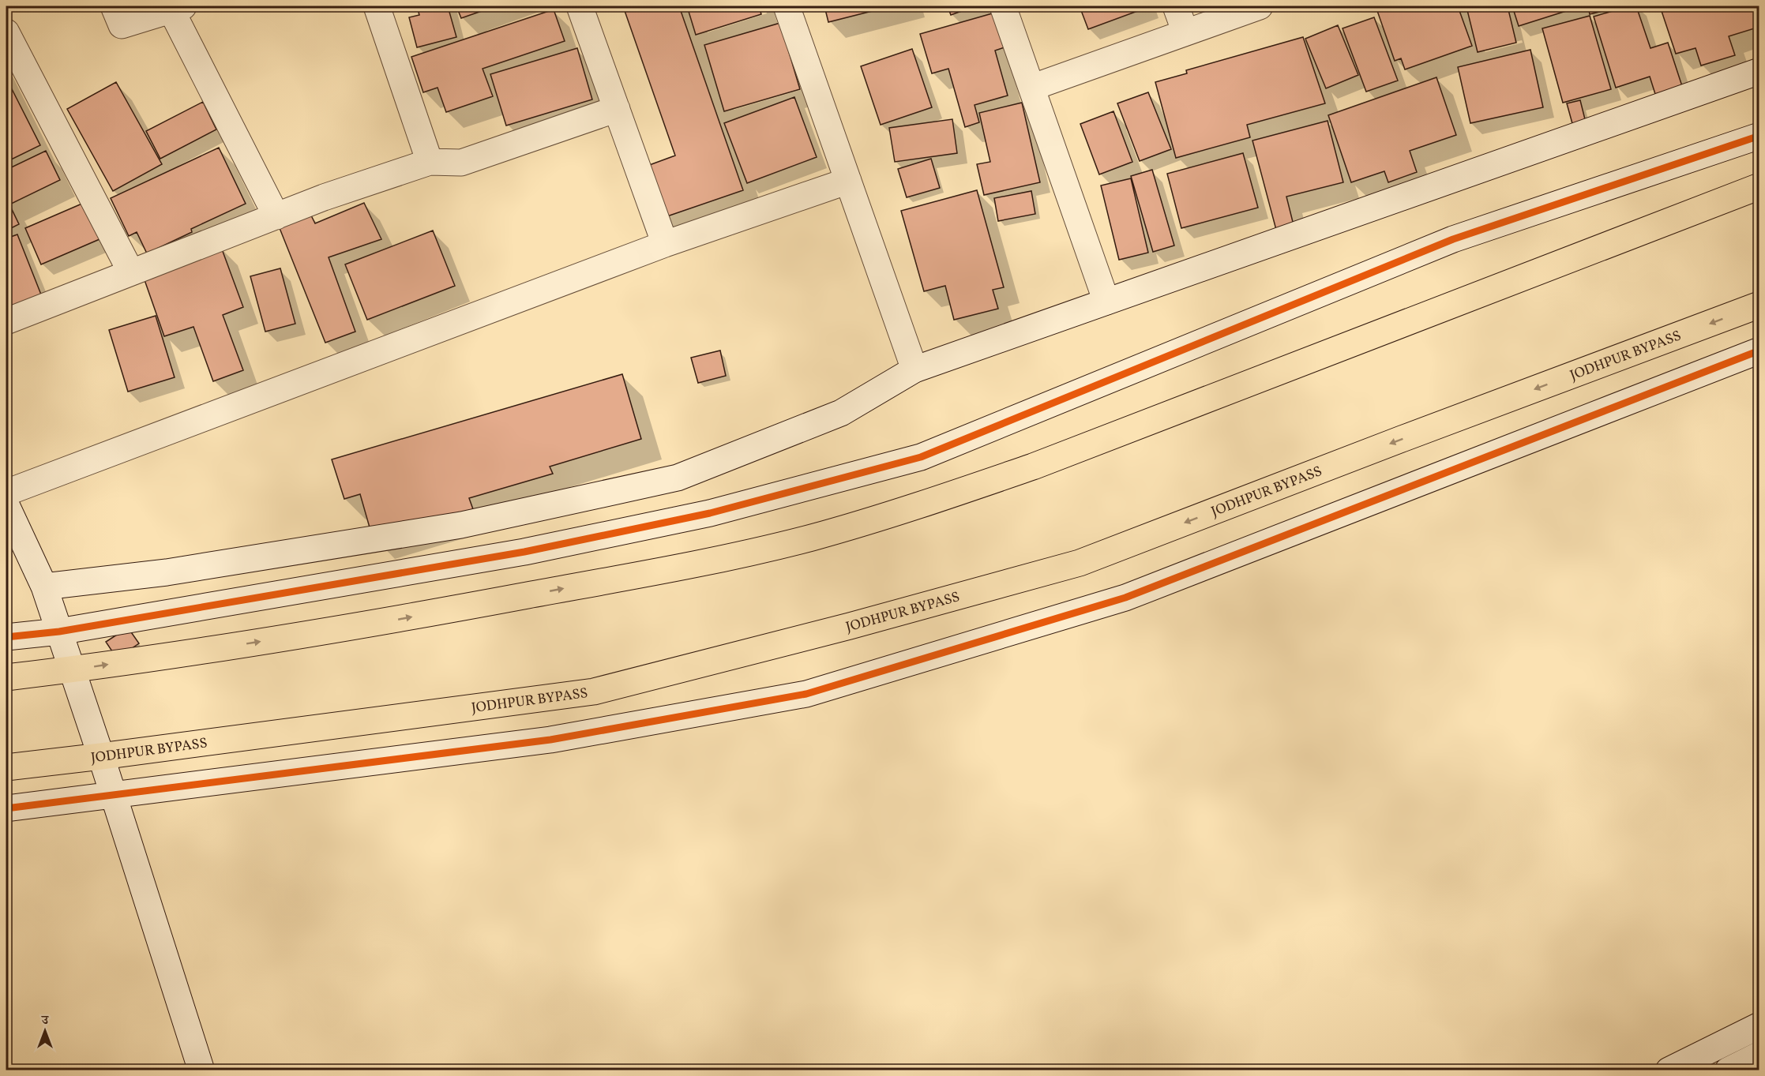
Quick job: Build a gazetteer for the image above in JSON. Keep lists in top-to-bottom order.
{
  "streets": {
    "highway": ["JODHPUR BYPASS"]
  },
  "north": "top"
}
